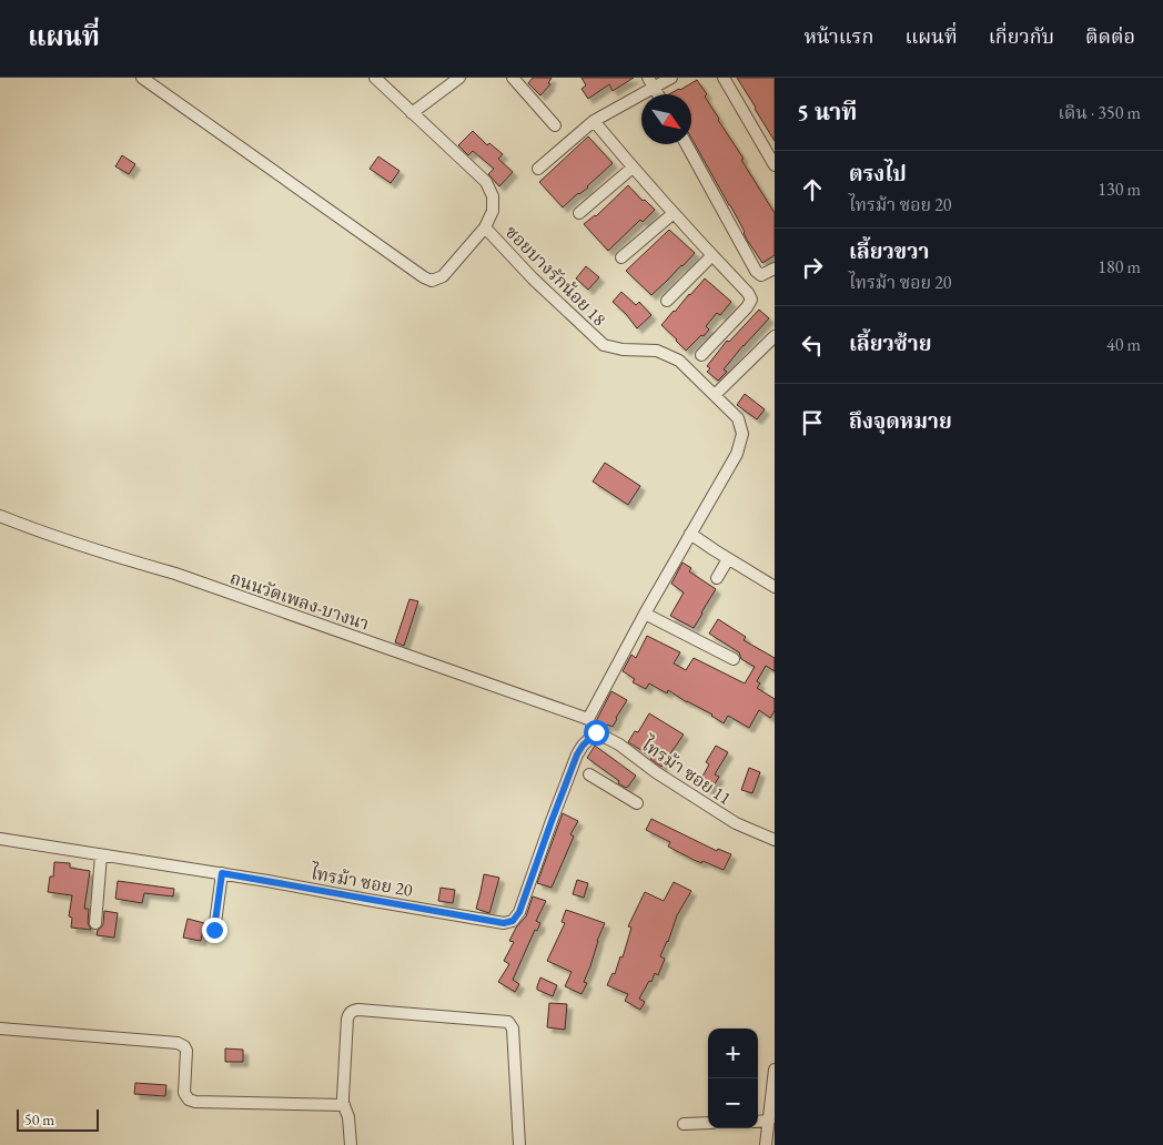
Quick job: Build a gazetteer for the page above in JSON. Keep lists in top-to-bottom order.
{
  "streets": {
    "street": [
      "ซอยบางรักน้อย 18",
      "ถนนวัดเพลง-บางนา",
      "ไทรม้า ซอย 11",
      "ไทรม้า ซอย 20"
    ]
  },
  "crossings": [
    ["ซอยบางรักน้อย 18", "ถนนวัดเพลง-บางนา"],
    ["ไทรม้า ซอย 11", "ไทรม้า ซอย 20"]
  ],
  "scale_bar": "50 m",
  "north": "bottom right",
  "page": {
    "header": "แผนที่",
    "nav": [
      "หน้าแรก",
      "แผนที่",
      "เกี่ยวกับ",
      "ติดต่อ"
    ],
    "heading": ["5 นาที", "เดิน · 350 m"],
    "list": [
      ["ตรงไป", "ไทรม้า ซอย 20", "130 m"],
      ["เลี้ยวขวา", "ไทรม้า ซอย 20", "180 m"],
      ["เลี้ยวซ้าย", "40 m"],
      "ถึงจุดหมาย"
    ],
    "map_buttons": ["+", "−"],
    "scale": "50 m"
  }
}
